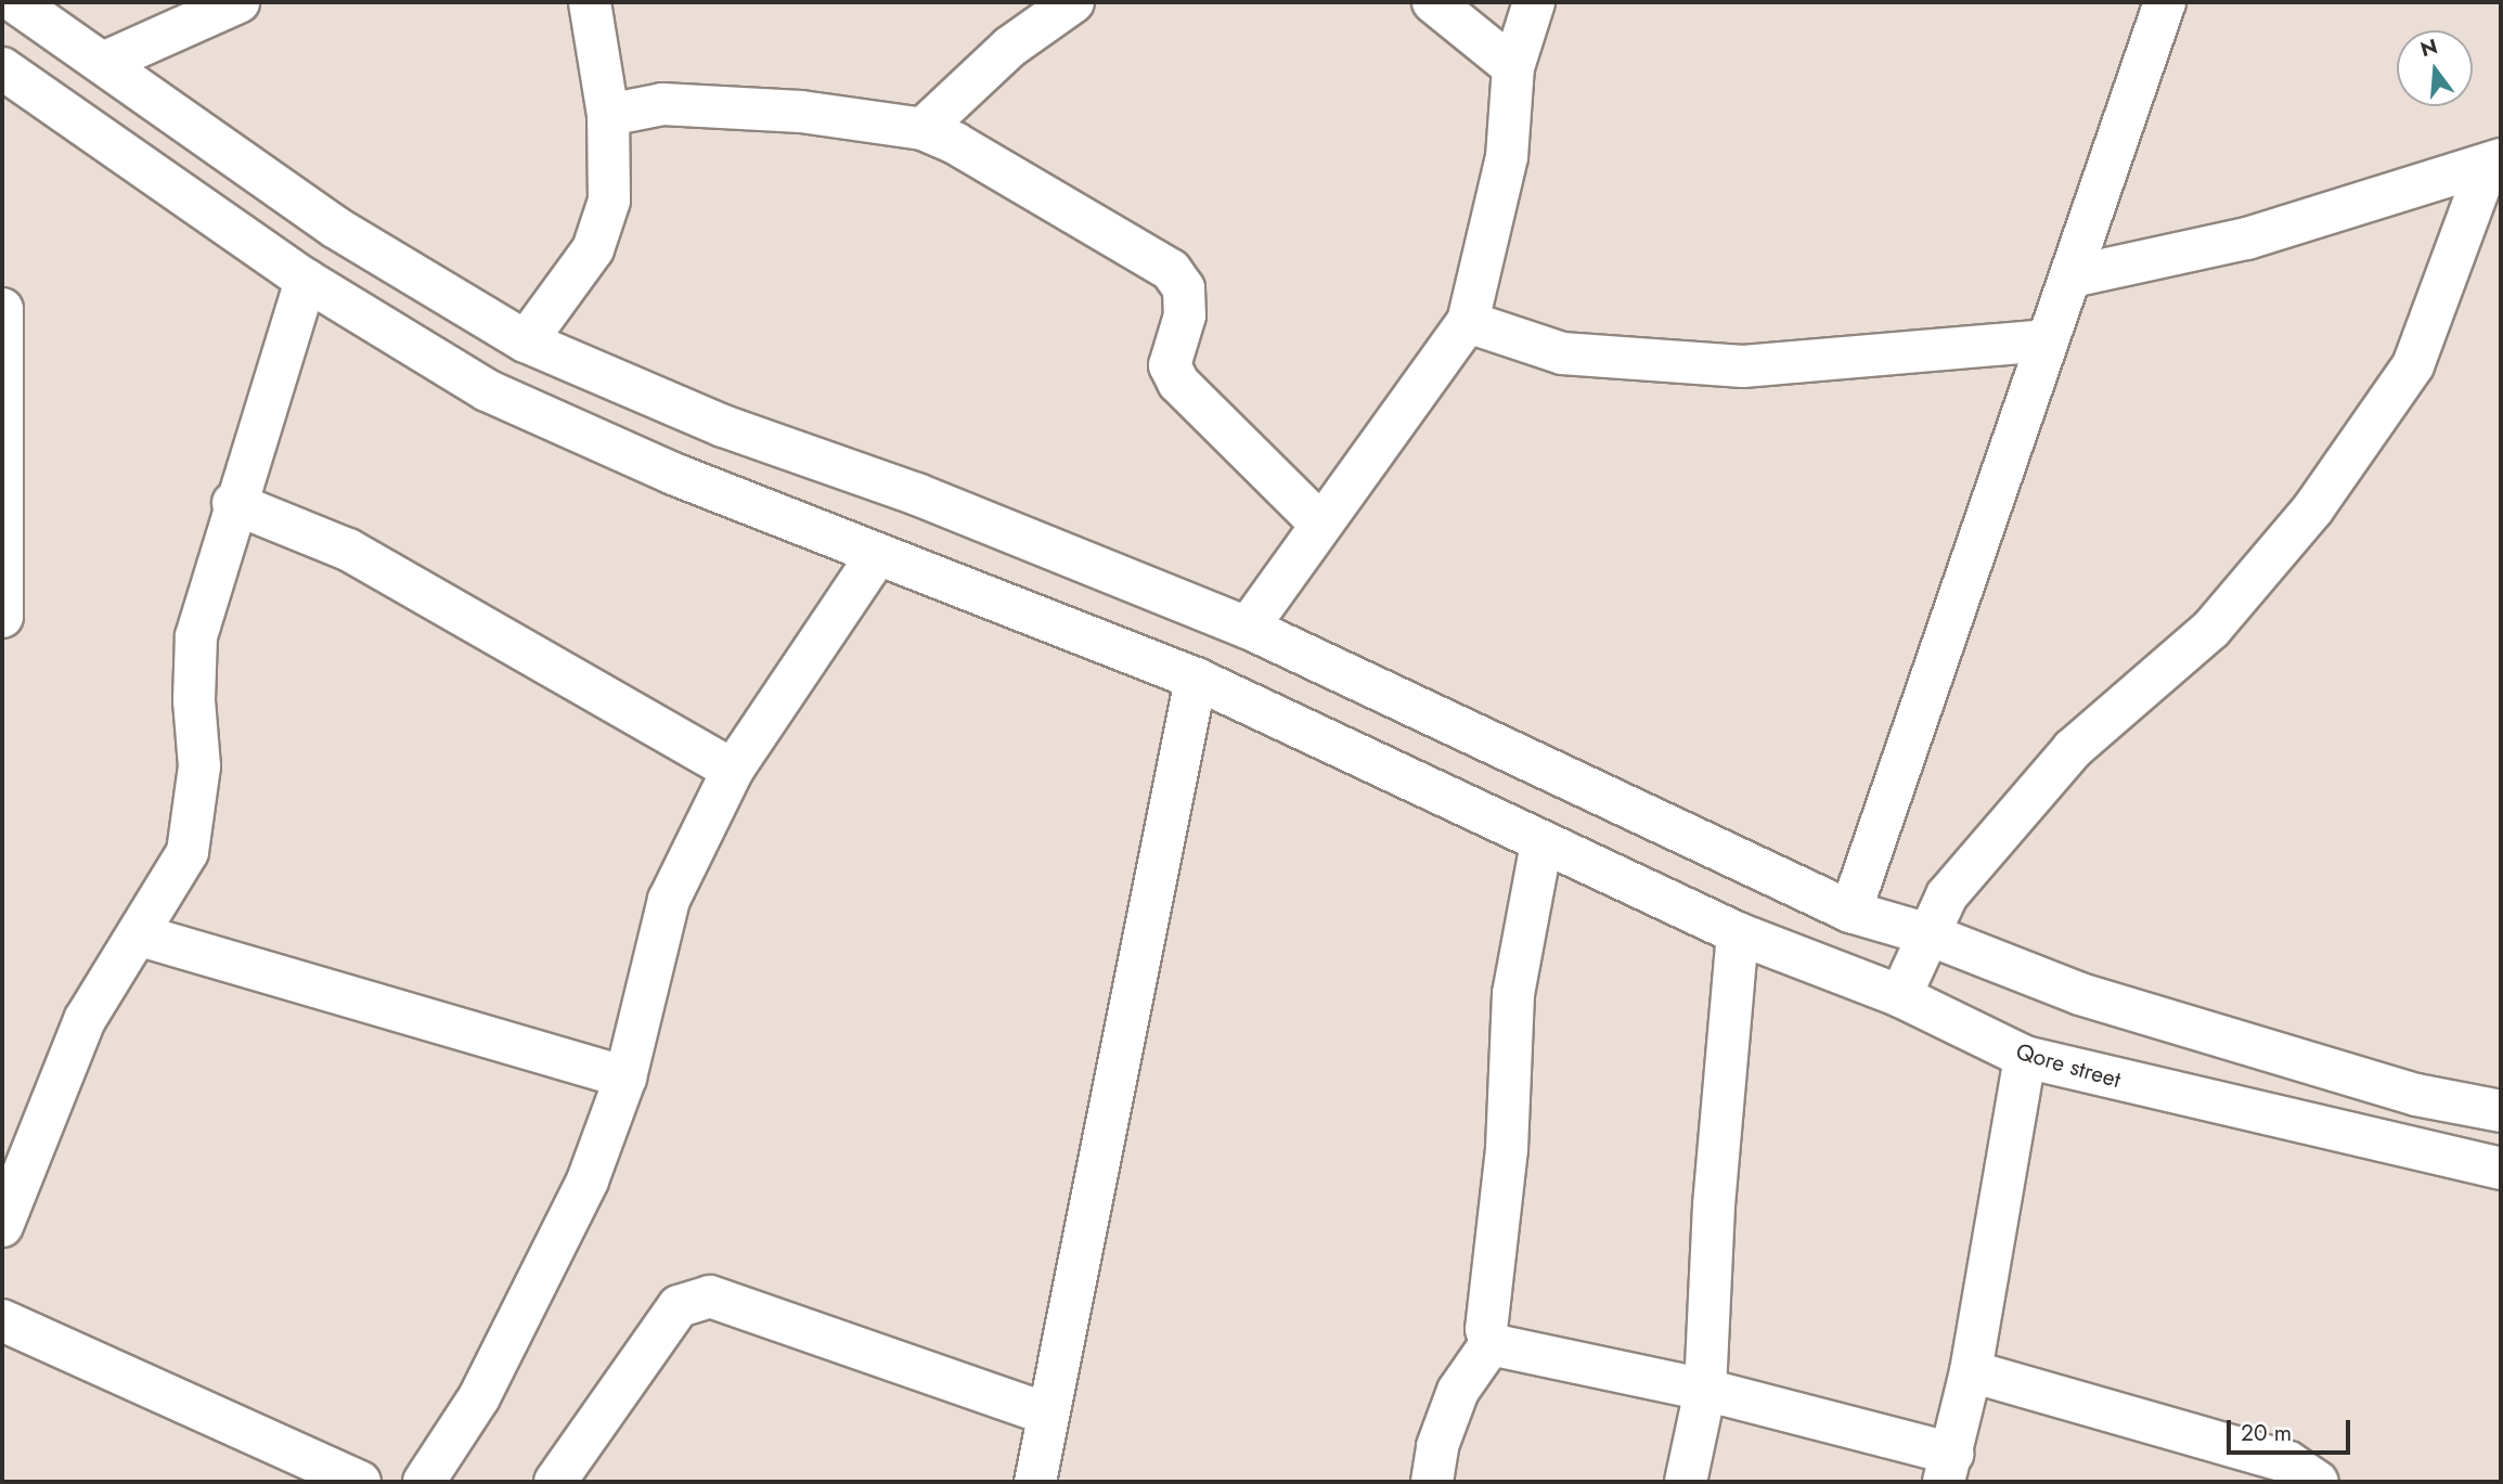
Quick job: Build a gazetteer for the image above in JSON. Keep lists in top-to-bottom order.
{
  "streets": {
    "street": ["Qore street"]
  },
  "scale_bar": "20 m",
  "north": "top"
}
